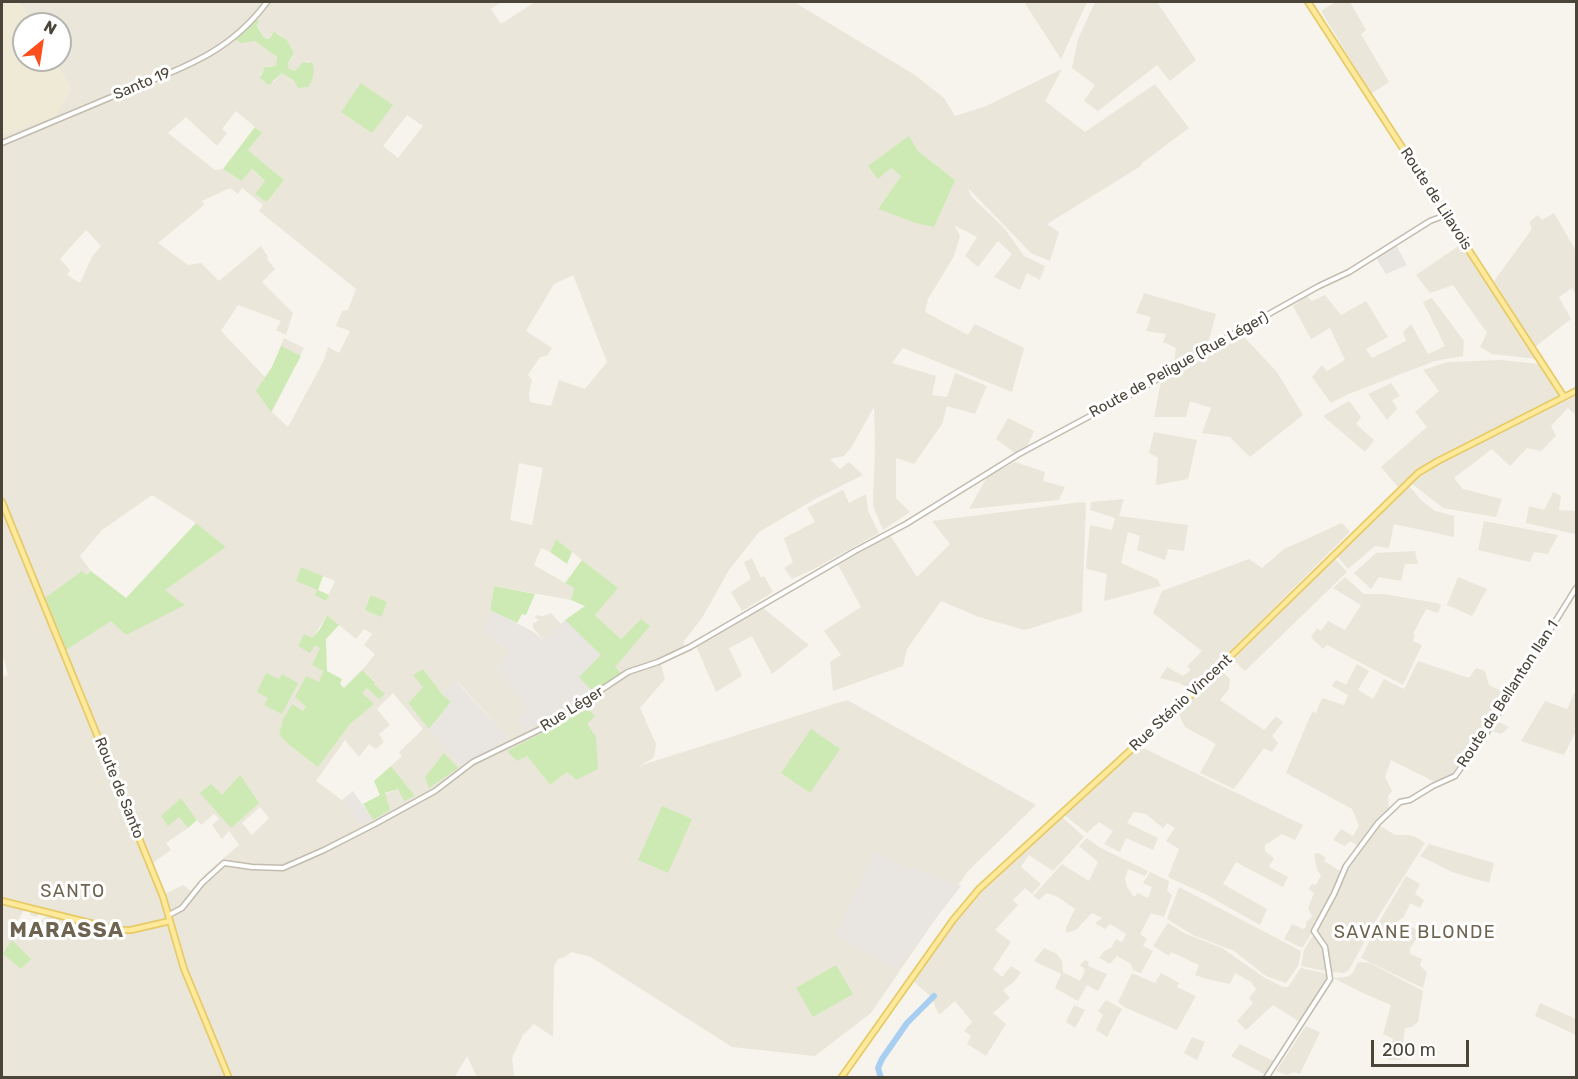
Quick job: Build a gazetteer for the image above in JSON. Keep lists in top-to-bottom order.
{
  "streets": {
    "main road": ["Route de Lilavois", "Rue Sténio Vincent", "Route de Santo"],
    "street": [
      "Santo 19",
      "Route de Peligue (Rue Léger)",
      "Route de Bellanton Ilan 1",
      "Rue Léger"
    ]
  },
  "crossings": [
    ["Route de Lilavois", "Route de Peligue (Rue Léger)"],
    ["Route de Lilavois", "Rue Sténio Vincent"],
    ["Route de Peligue (Rue Léger)", "Rue Léger"],
    ["Rue Léger", "Route de Santo"]
  ],
  "districts": ["SANTO", "MARASSA", "SAVANE BLONDE"],
  "scale_bar": "200 m",
  "north": "top right"
}
